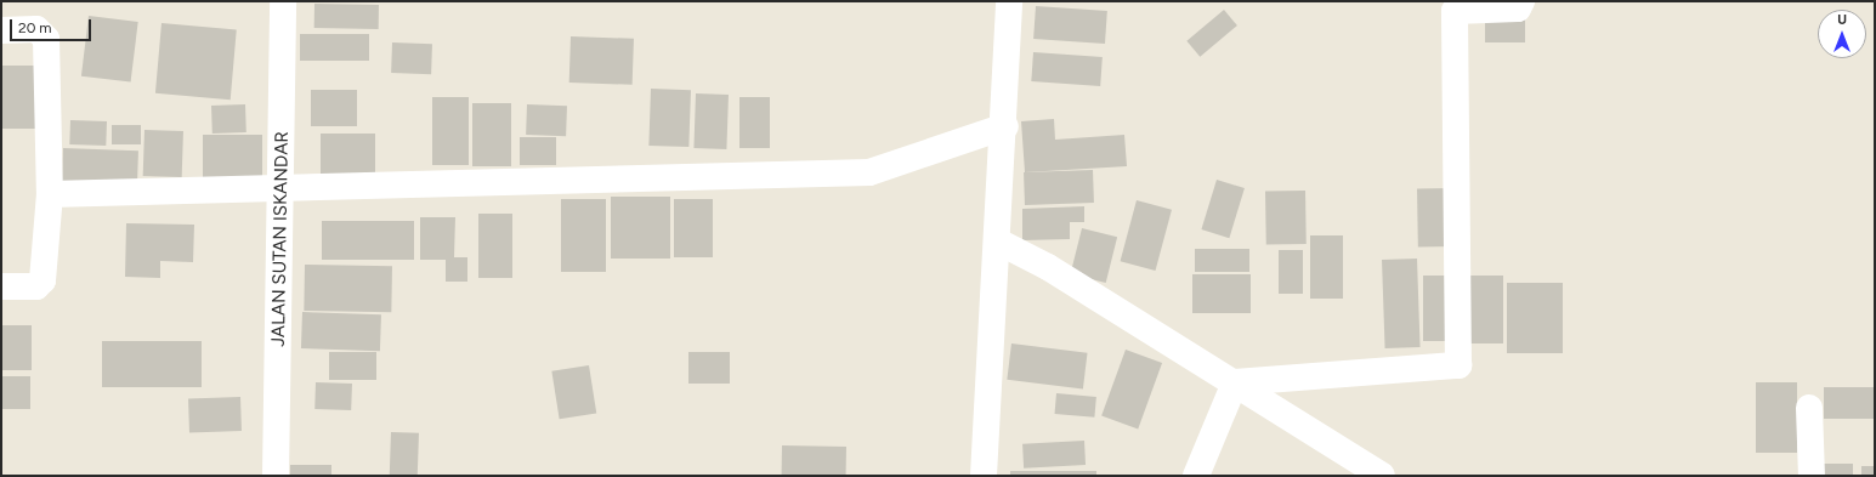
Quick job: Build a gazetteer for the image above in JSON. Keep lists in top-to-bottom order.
{
  "streets": {
    "street": ["JALAN SUTAN ISKANDAR"]
  },
  "scale_bar": "20 m",
  "north": "top"
}
